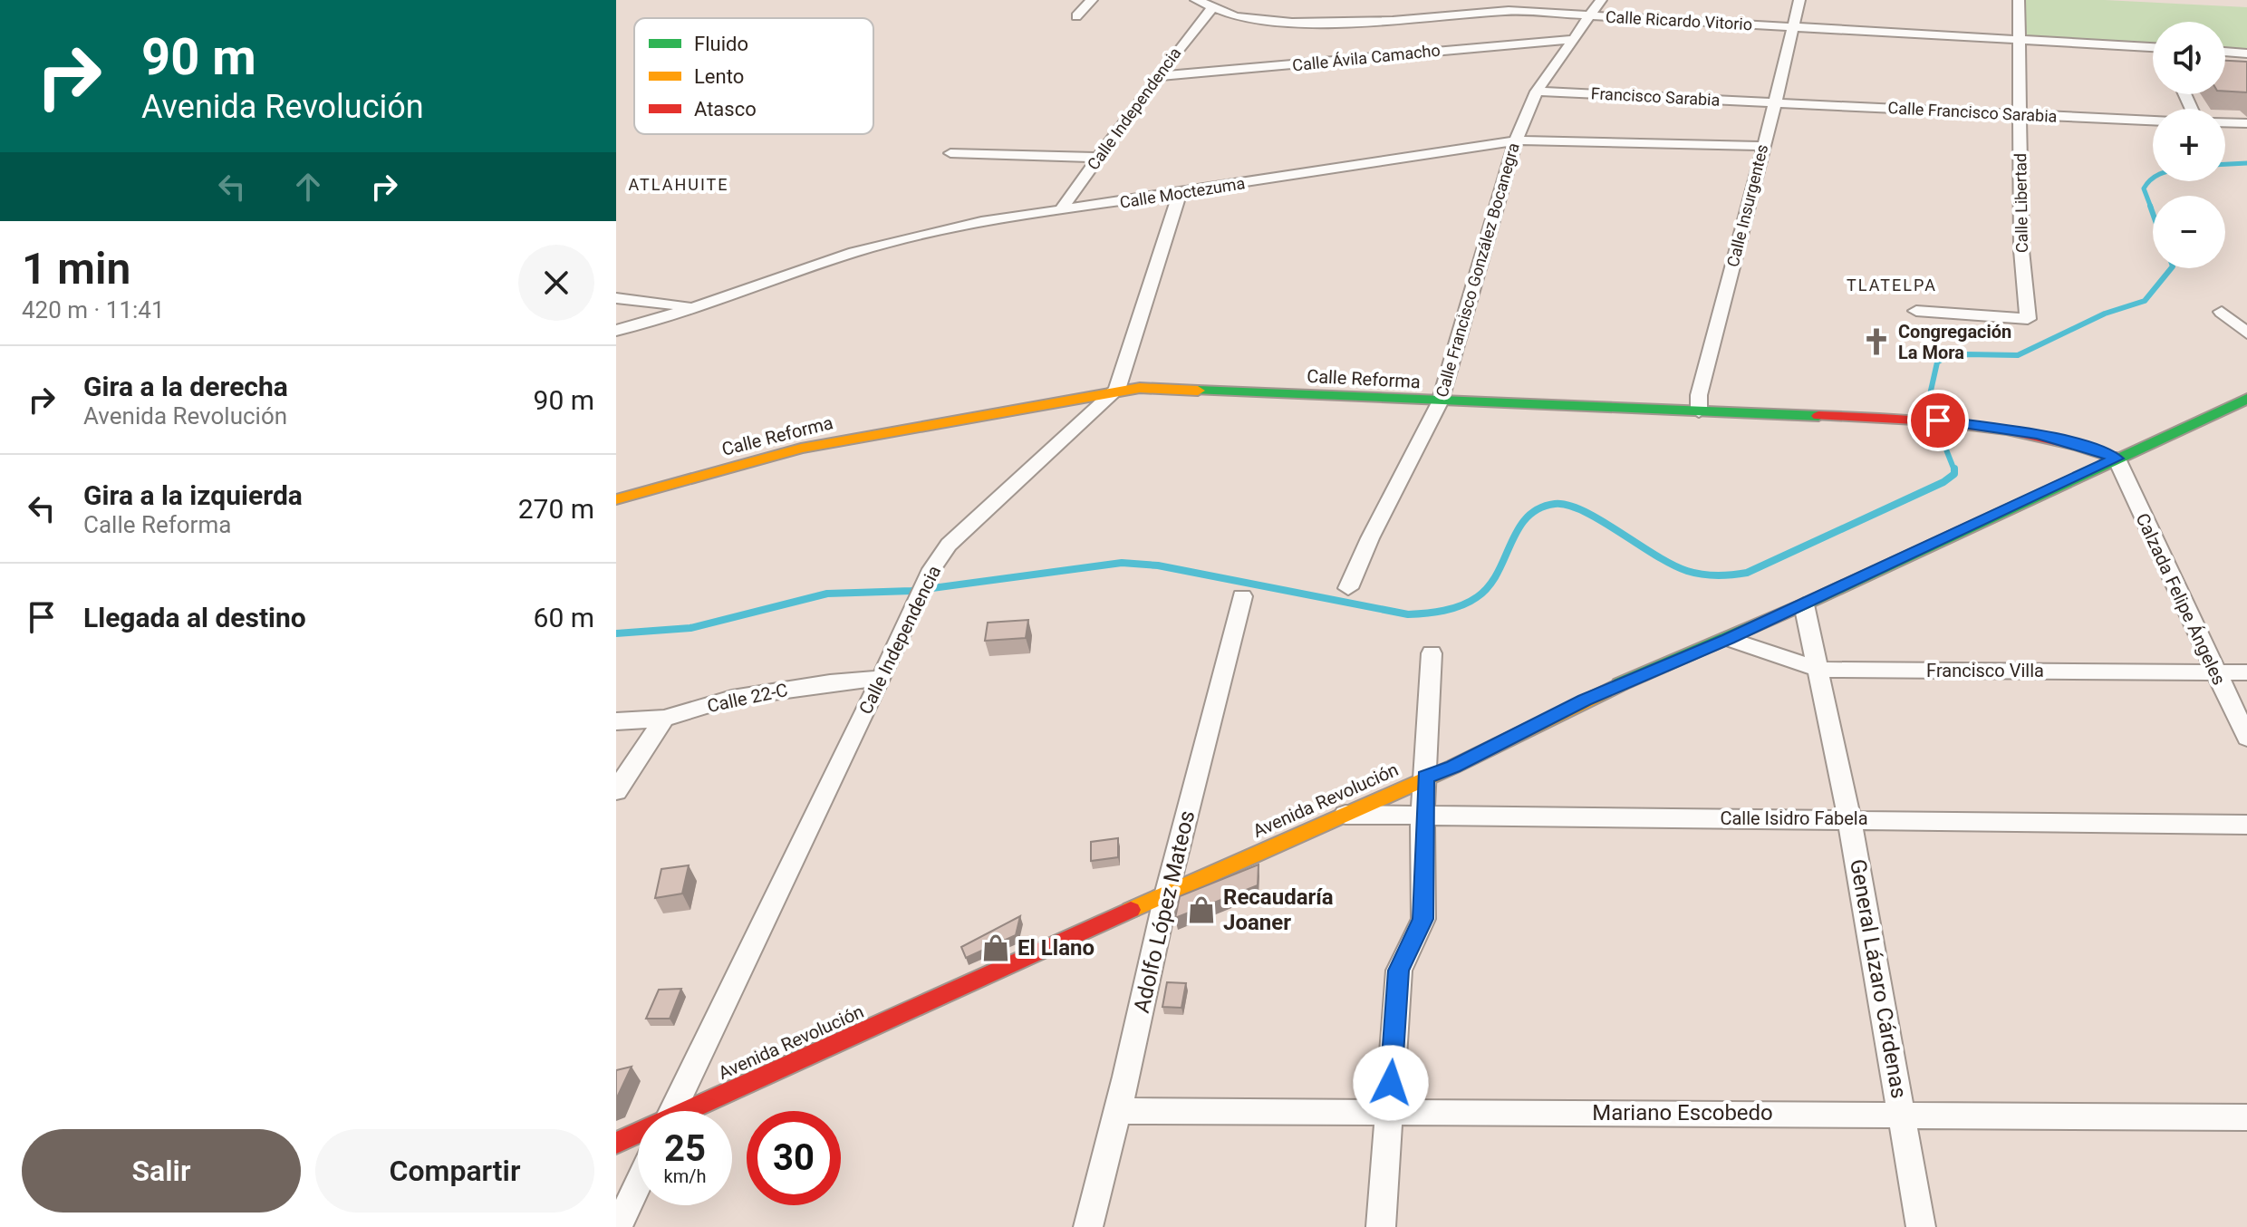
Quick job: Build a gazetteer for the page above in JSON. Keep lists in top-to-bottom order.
{
  "streets": {
    "street": [
      "Calle Ricardo Vitorio",
      "Calle Ávila Camacho",
      "Francisco Sarabia",
      "Calle Independencia",
      "Calle Francisco Sarabia",
      "Calle Moctezuma",
      "Calle Libertad",
      "Calle Insurgentes",
      "Calle Francisco González Bocanegra",
      "Calle Reforma",
      "Calzada Felipe Ángeles",
      "Francisco Villa",
      "Calle 22-C",
      "Avenida Revolución",
      "Calle Isidro Fabela",
      "Adolfo López Mateos",
      "General Lázaro Cárdenas",
      "Mariano Escobedo"
    ]
  },
  "crossings": [
    ["Calle Ricardo Vitorio", "Calle Independencia"],
    ["Calle Ricardo Vitorio", "Calle Libertad"],
    ["Calle Ricardo Vitorio", "Calle Insurgentes"],
    ["Calle Ricardo Vitorio", "Calle Francisco González Bocanegra"],
    ["Calle Ávila Camacho", "Calle Independencia"],
    ["Calle Ávila Camacho", "Calle Francisco González Bocanegra"],
    ["Francisco Sarabia", "Calle Francisco Sarabia"],
    ["Francisco Sarabia", "Calle Insurgentes"],
    ["Francisco Sarabia", "Calle Francisco González Bocanegra"],
    ["Calle Independencia", "Calle Moctezuma"],
    ["Calle Independencia", "Calle Reforma"],
    ["Calle Independencia", "Calle 22-C"],
    ["Calle Francisco Sarabia", "Calle Libertad"],
    ["Calle Francisco Sarabia", "Calle Insurgentes"],
    ["Calle Moctezuma", "Calle Insurgentes"],
    ["Calle Moctezuma", "Calle Francisco González Bocanegra"],
    ["Calle Insurgentes", "Calle Reforma"],
    ["Calle Francisco González Bocanegra", "Calle Reforma"],
    ["Calle Reforma", "Calzada Felipe Ángeles"],
    ["Calle Reforma", "Avenida Revolución"],
    ["Calzada Felipe Ángeles", "Francisco Villa"],
    ["Calzada Felipe Ángeles", "Avenida Revolución"],
    ["Francisco Villa", "Avenida Revolución"],
    ["Francisco Villa", "General Lázaro Cárdenas"],
    ["Avenida Revolución", "Calle Isidro Fabela"],
    ["Avenida Revolución", "Adolfo López Mateos"],
    ["Avenida Revolución", "General Lázaro Cárdenas"],
    ["Calle Isidro Fabela", "General Lázaro Cárdenas"],
    ["Adolfo López Mateos", "Mariano Escobedo"],
    ["General Lázaro Cárdenas", "Mariano Escobedo"]
  ],
  "districts": ["ATLAHUITE", "TLATELPA"],
  "places": {
    "church": ["Congregación La Mora"],
    "shop": ["Recaudaría Joaner", "El Llano"]
  },
  "legend": ["Fluido", "Lento", "Atasco"],
  "page": {
    "turn": ["90 m", "Avenida Revolución"],
    "map_buttons": ["+", "−"],
    "heading": ["1 min", "420 m · 11:41"],
    "list": [
      {
        "name": "Gira a la derecha",
        "note": "Avenida Revolución",
        "value": "90 m"
      },
      {
        "name": "Gira a la izquierda",
        "note": "Calle Reforma",
        "value": "270 m"
      },
      {
        "name": "Llegada al destino",
        "value": "60 m"
      }
    ],
    "speed": "25 km/h",
    "limit": "30",
    "buttons": ["Salir", "Compartir"]
  }
}
